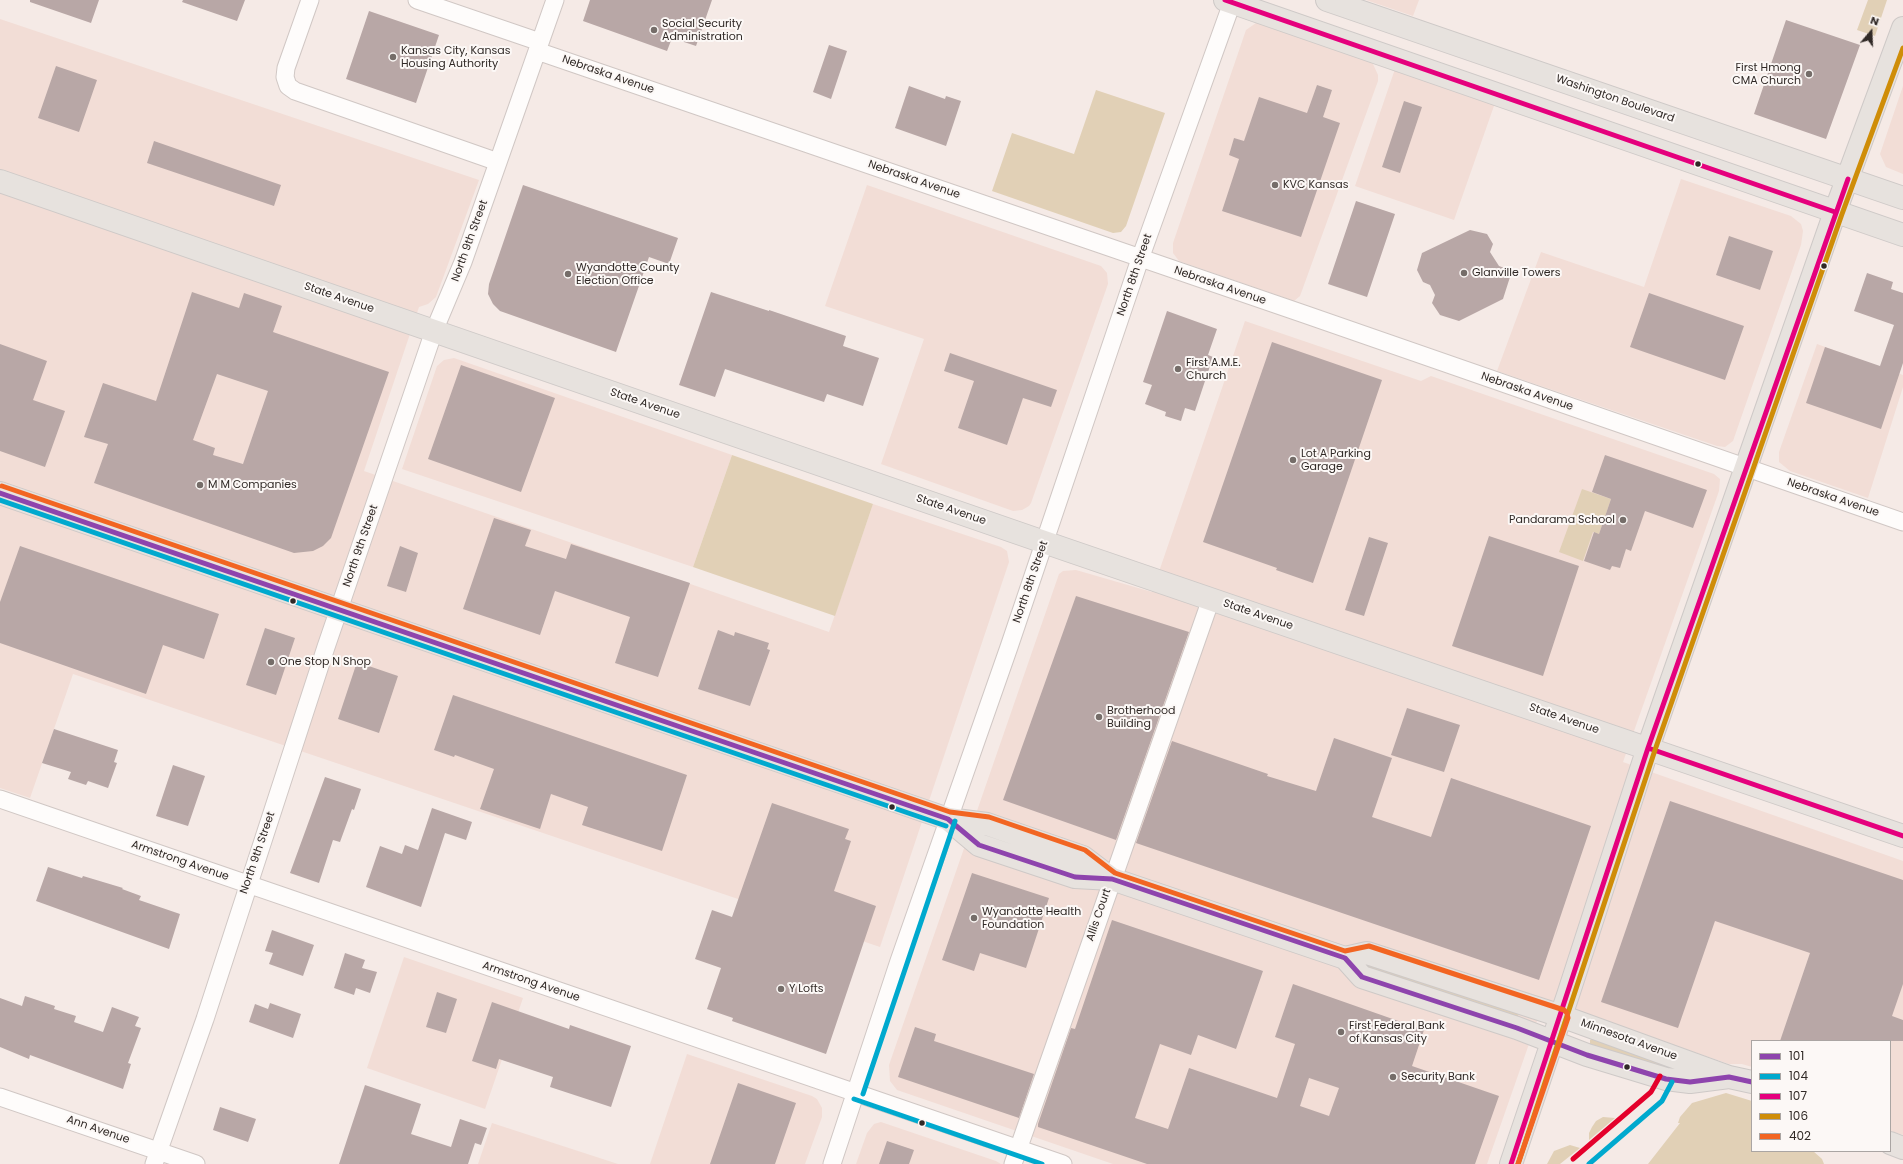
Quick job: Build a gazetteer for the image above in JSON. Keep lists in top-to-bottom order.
{
  "streets": {
    "main road": ["Washington Boulevard", "State Avenue", "Minnesota Avenue"],
    "street": [
      "Nebraska Avenue",
      "North 9th Street",
      "North 8th Street",
      "Armstrong Avenue",
      "Allis Court",
      "Ann Avenue"
    ]
  },
  "crossings": [
    ["Nebraska Avenue", "North 9th Street"],
    ["Nebraska Avenue", "North 8th Street"],
    ["North 9th Street", "State Avenue"],
    ["North 9th Street", "Armstrong Avenue"],
    ["North 9th Street", "Minnesota Avenue"],
    ["North 9th Street", "Ann Avenue"],
    ["North 8th Street", "State Avenue"],
    ["North 8th Street", "Armstrong Avenue"],
    ["North 8th Street", "Minnesota Avenue"],
    ["State Avenue", "Allis Court"],
    ["Armstrong Avenue", "Allis Court"],
    ["Allis Court", "Minnesota Avenue"]
  ],
  "places": [
    "Social Security Administration",
    "Kansas City, Kansas Housing Authority",
    "First Hmong CMA Church",
    "KVC Kansas",
    "Glanville Towers",
    "Wyandotte County Election Office",
    "First A.M.E. Church",
    "Lot A Parking Garage",
    "M M Companies",
    "Pandarama School",
    "One Stop N Shop",
    "Brotherhood Building",
    "Wyandotte Health Foundation",
    "Y Lofts",
    "First Federal Bank of Kansas City",
    "Security Bank"
  ],
  "lines": [
    "transit line 107",
    "transit line 106",
    "transit line 402",
    "transit line 101",
    "transit line 104"
  ],
  "legend": [
    "101",
    "104",
    "107",
    "106",
    "402"
  ],
  "north": "top"
}
